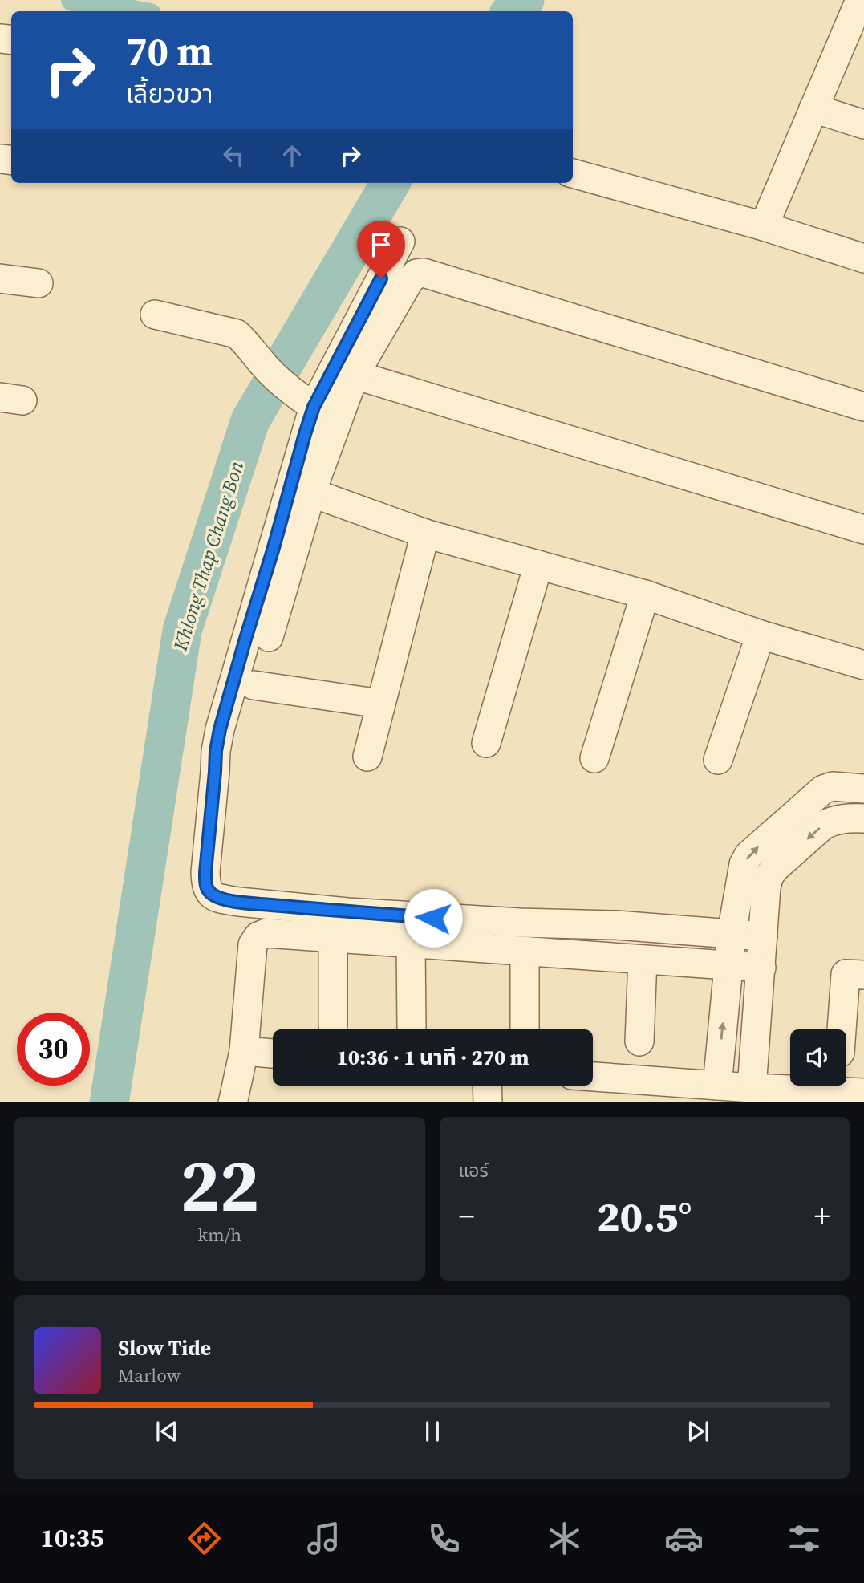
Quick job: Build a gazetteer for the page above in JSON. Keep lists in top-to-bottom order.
{
  "water": ["Khlong Thap Chang Bon"],
  "page": {
    "turn": ["70 m", "เลี้ยวขวา"],
    "limit": "30",
    "trip": "10:36 · 1 นาที · 270 m",
    "tile": [
      ["22", "km/h"],
      "แอร์"
    ],
    "heat": ["−", "20.5°", "+"],
    "song": ["Slow Tide", "Marlow"],
    "tabs": "10:35"
  }
}
